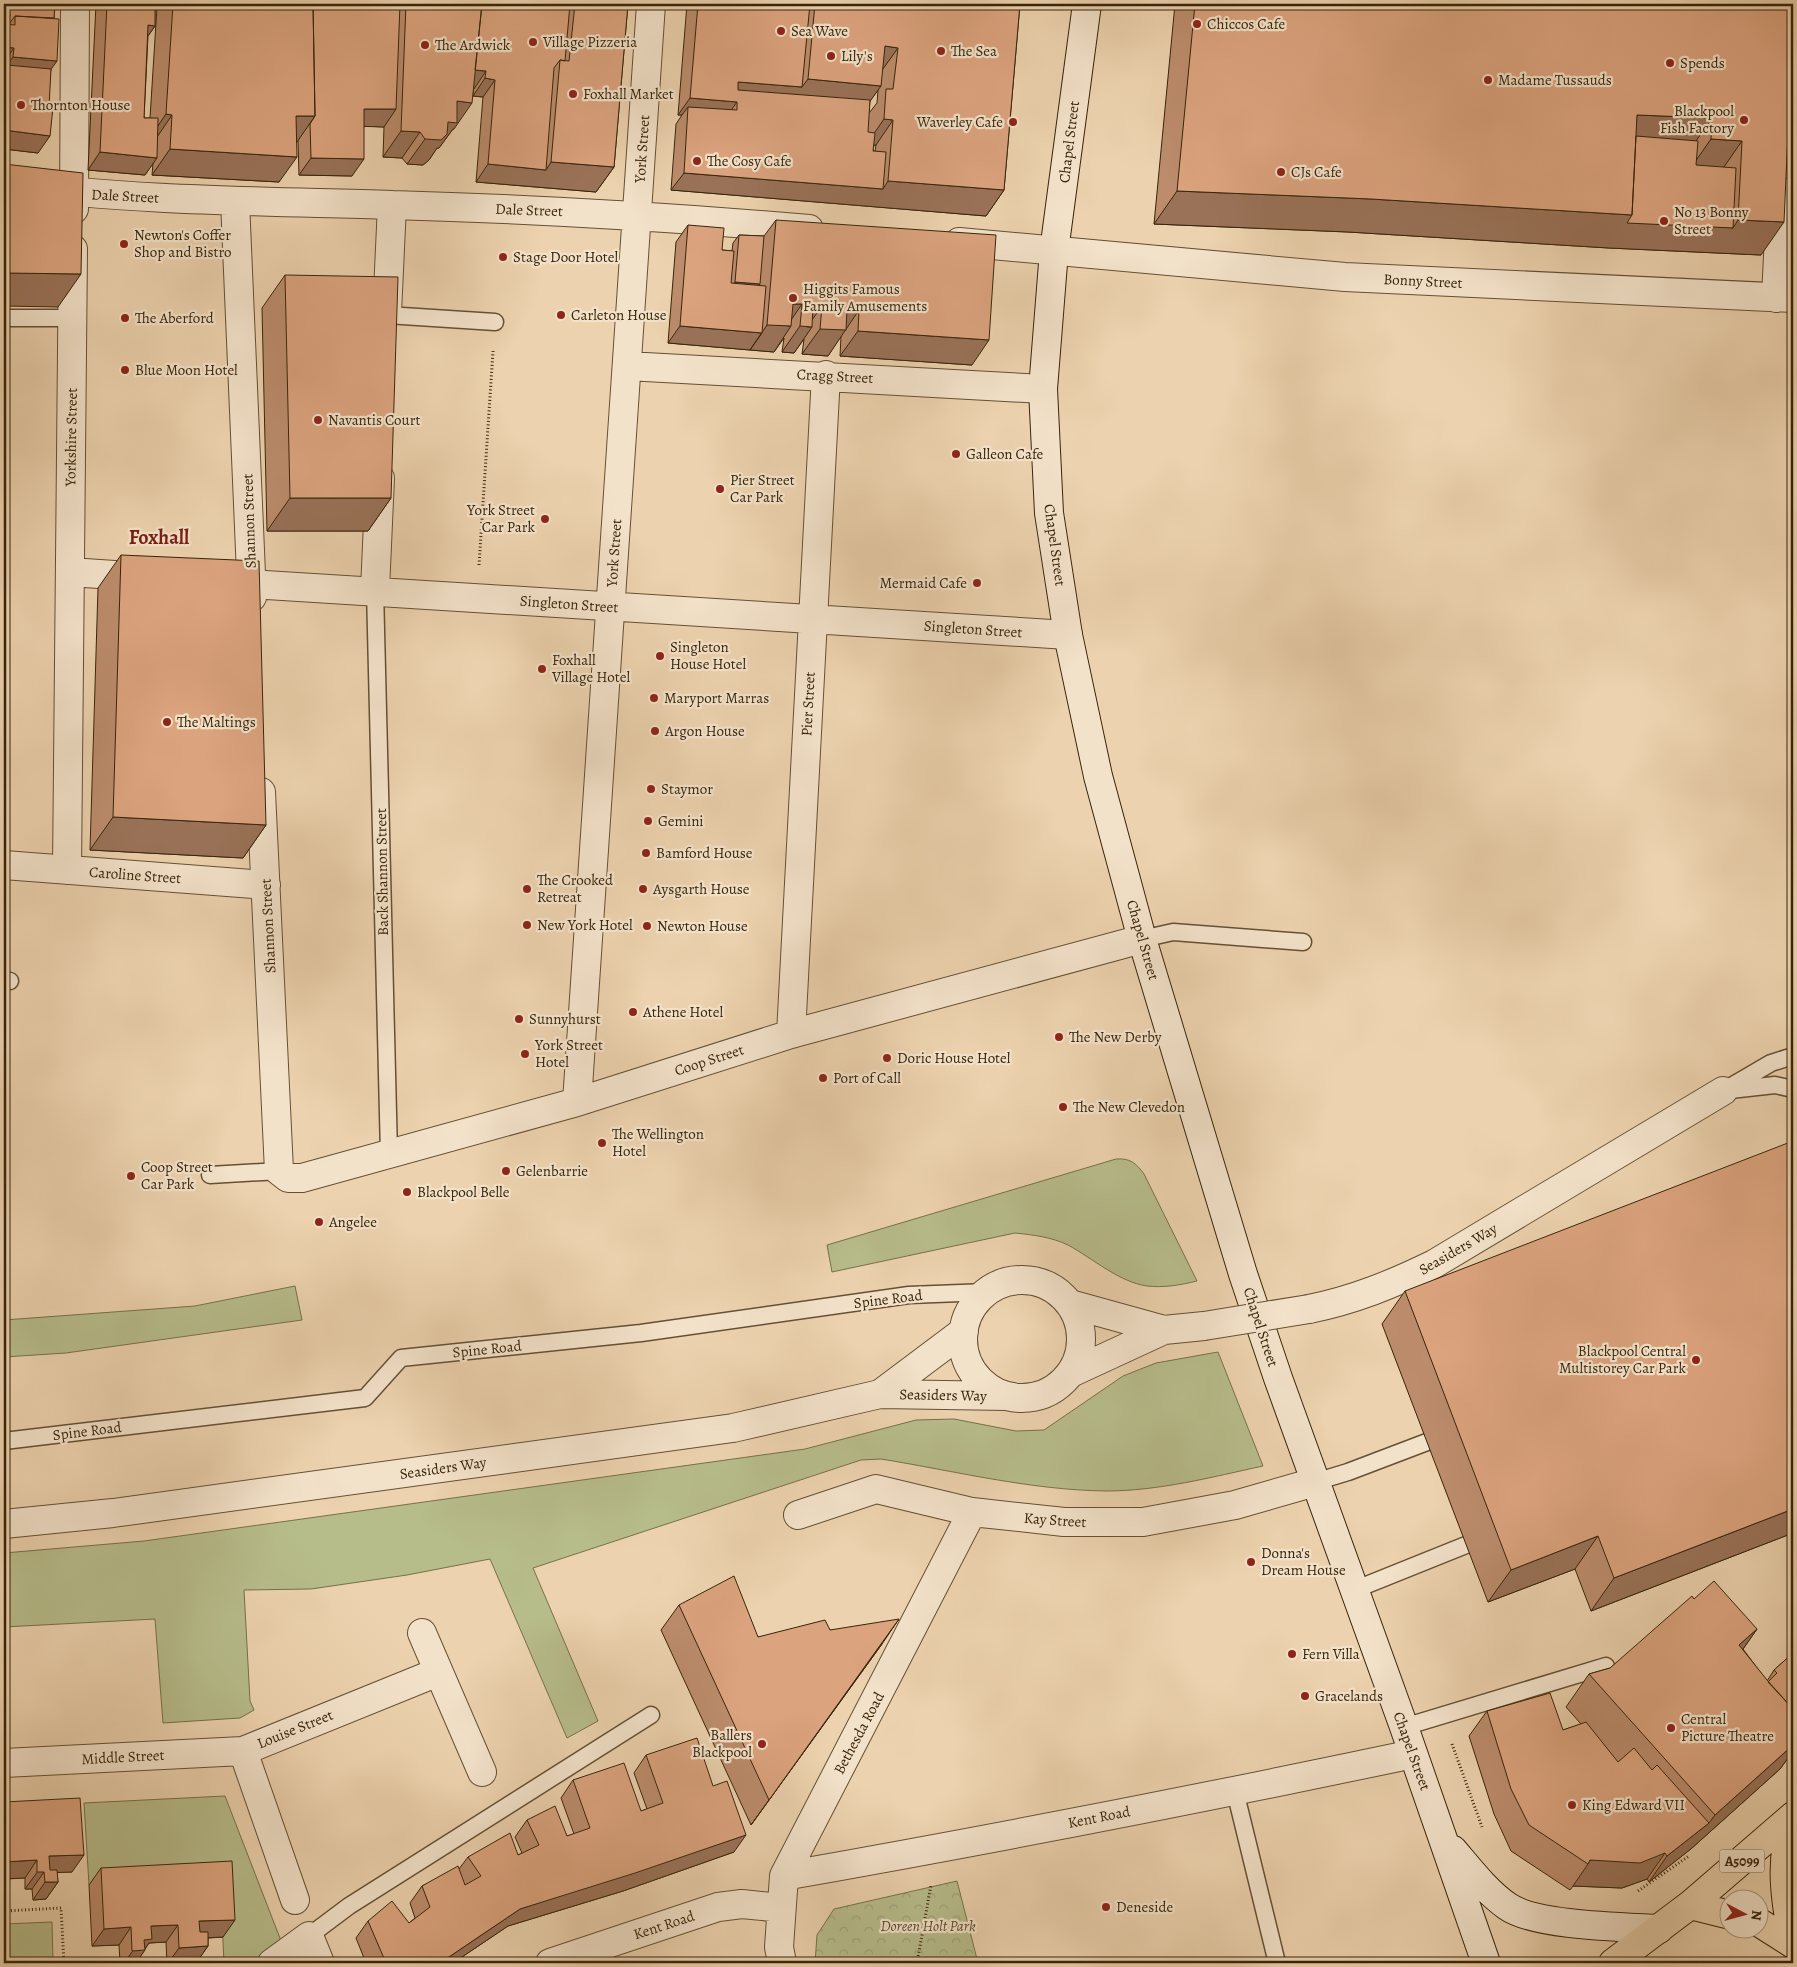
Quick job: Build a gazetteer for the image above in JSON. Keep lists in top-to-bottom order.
{
  "streets": {
    "main road": ["A5099"],
    "street": [
      "Chapel Street",
      "York Street",
      "Dale Street",
      "Bonny Street",
      "Cragg Street",
      "Yorkshire Street",
      "Shannon Street",
      "Singleton Street",
      "Pier Street",
      "Caroline Street",
      "Coop Street",
      "Seasiders Way",
      "Kay Street",
      "Louise Street",
      "Bethesda Road",
      "Middle Street",
      "Kent Road"
    ],
    "lane": ["Back Shannon Street", "Spine Road"]
  },
  "crossings": [
    ["Chapel Street", "Bonny Street"],
    ["Chapel Street", "Cragg Street"],
    ["Chapel Street", "Singleton Street"],
    ["Chapel Street", "Coop Street"],
    ["Chapel Street", "Kay Street"],
    ["Chapel Street", "Kent Road"],
    ["Chapel Street", "A5099"],
    ["York Street", "Dale Street"],
    ["York Street", "Cragg Street"],
    ["York Street", "Singleton Street"],
    ["York Street", "Coop Street"],
    ["Dale Street", "Yorkshire Street"],
    ["Dale Street", "Shannon Street"],
    ["Cragg Street", "Pier Street"],
    ["Yorkshire Street", "Caroline Street"],
    ["Shannon Street", "Singleton Street"],
    ["Shannon Street", "Caroline Street"],
    ["Shannon Street", "Coop Street"],
    ["Singleton Street", "Pier Street"],
    ["Singleton Street", "Back Shannon Street"],
    ["Pier Street", "Coop Street"],
    ["Back Shannon Street", "Coop Street"],
    ["Seasiders Way", "Spine Road"],
    ["Kay Street", "Bethesda Road"],
    ["Louise Street", "Middle Street"],
    ["Bethesda Road", "Kent Road"]
  ],
  "districts": ["Foxhall"],
  "parks": ["Doreen Holt Park"],
  "places": [
    "Chiccos Cafe",
    "Sea Wave",
    "Village Pizzeria",
    "The Ardwick",
    "The Sea",
    "Lily's",
    "Spends",
    "Madame Tussauds",
    "Foxhall Market",
    "Thornton House",
    "Blackpool Fish Factory",
    "Waverley Cafe",
    "The Cosy Cafe",
    "CJs Cafe",
    "No 13 Bonny Street",
    "Newton's Coffer Shop and Bistro",
    "Stage Door Hotel",
    "Higgits Famous Family Amusements",
    "Carleton House",
    "The Aberford",
    "Blue Moon Hotel",
    "Navantis Court",
    "Galleon Cafe",
    "Pier Street Car Park",
    "York Street Car Park",
    "Mermaid Cafe",
    "Singleton House Hotel",
    "Foxhall Village Hotel",
    "Maryport Marras",
    "The Maltings",
    "Argon House",
    "Staymor",
    "Gemini",
    "Bamford House",
    "The Crooked Retreat",
    "Aysgarth House",
    "New York Hotel",
    "Newton House",
    "Athene Hotel",
    "Sunnyhurst",
    "The New Derby",
    "York Street Hotel",
    "Doric House Hotel",
    "Port of Call",
    "The New Clevedon",
    "The Wellington Hotel",
    "Gelenbarrie",
    "Coop Street Car Park",
    "Blackpool Belle",
    "Angelee",
    "Blackpool Central Multistorey Car Park",
    "Donna's Dream House",
    "Fern Villa",
    "Gracelands",
    "Central Picture Theatre",
    "Ballers Blackpool",
    "King Edward VII",
    "Deneside"
  ],
  "north": "right"
}
